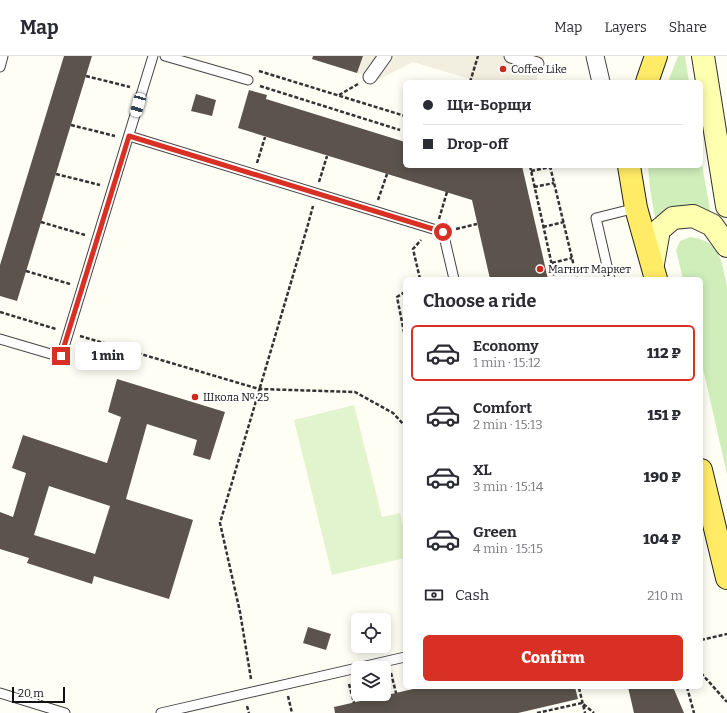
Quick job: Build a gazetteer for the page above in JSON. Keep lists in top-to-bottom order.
{
  "places": ["Coffee Like", "Магнит Маркет", "Школа № 25"],
  "scale_bar": "20 m",
  "page": {
    "header": "Map",
    "nav": ["Map", "Layers", "Share"],
    "banner": ["Щи-Борщи", "Drop-off"],
    "heading": "Choose a ride",
    "list": [
      {
        "name": "Economy",
        "note": "1 min · 15:12",
        "value": "112 ₽"
      },
      {
        "name": "Comfort",
        "note": "2 min · 15:13",
        "value": "151 ₽"
      },
      {
        "name": "XL",
        "note": "3 min · 15:14",
        "value": "190 ₽"
      },
      {
        "name": "Green",
        "note": "4 min · 15:15",
        "value": "104 ₽"
      }
    ],
    "bubble": "1 min",
    "pay": ["Cash", "210 m"],
    "buttons": "Confirm",
    "scale": "20 m"
  }
}
